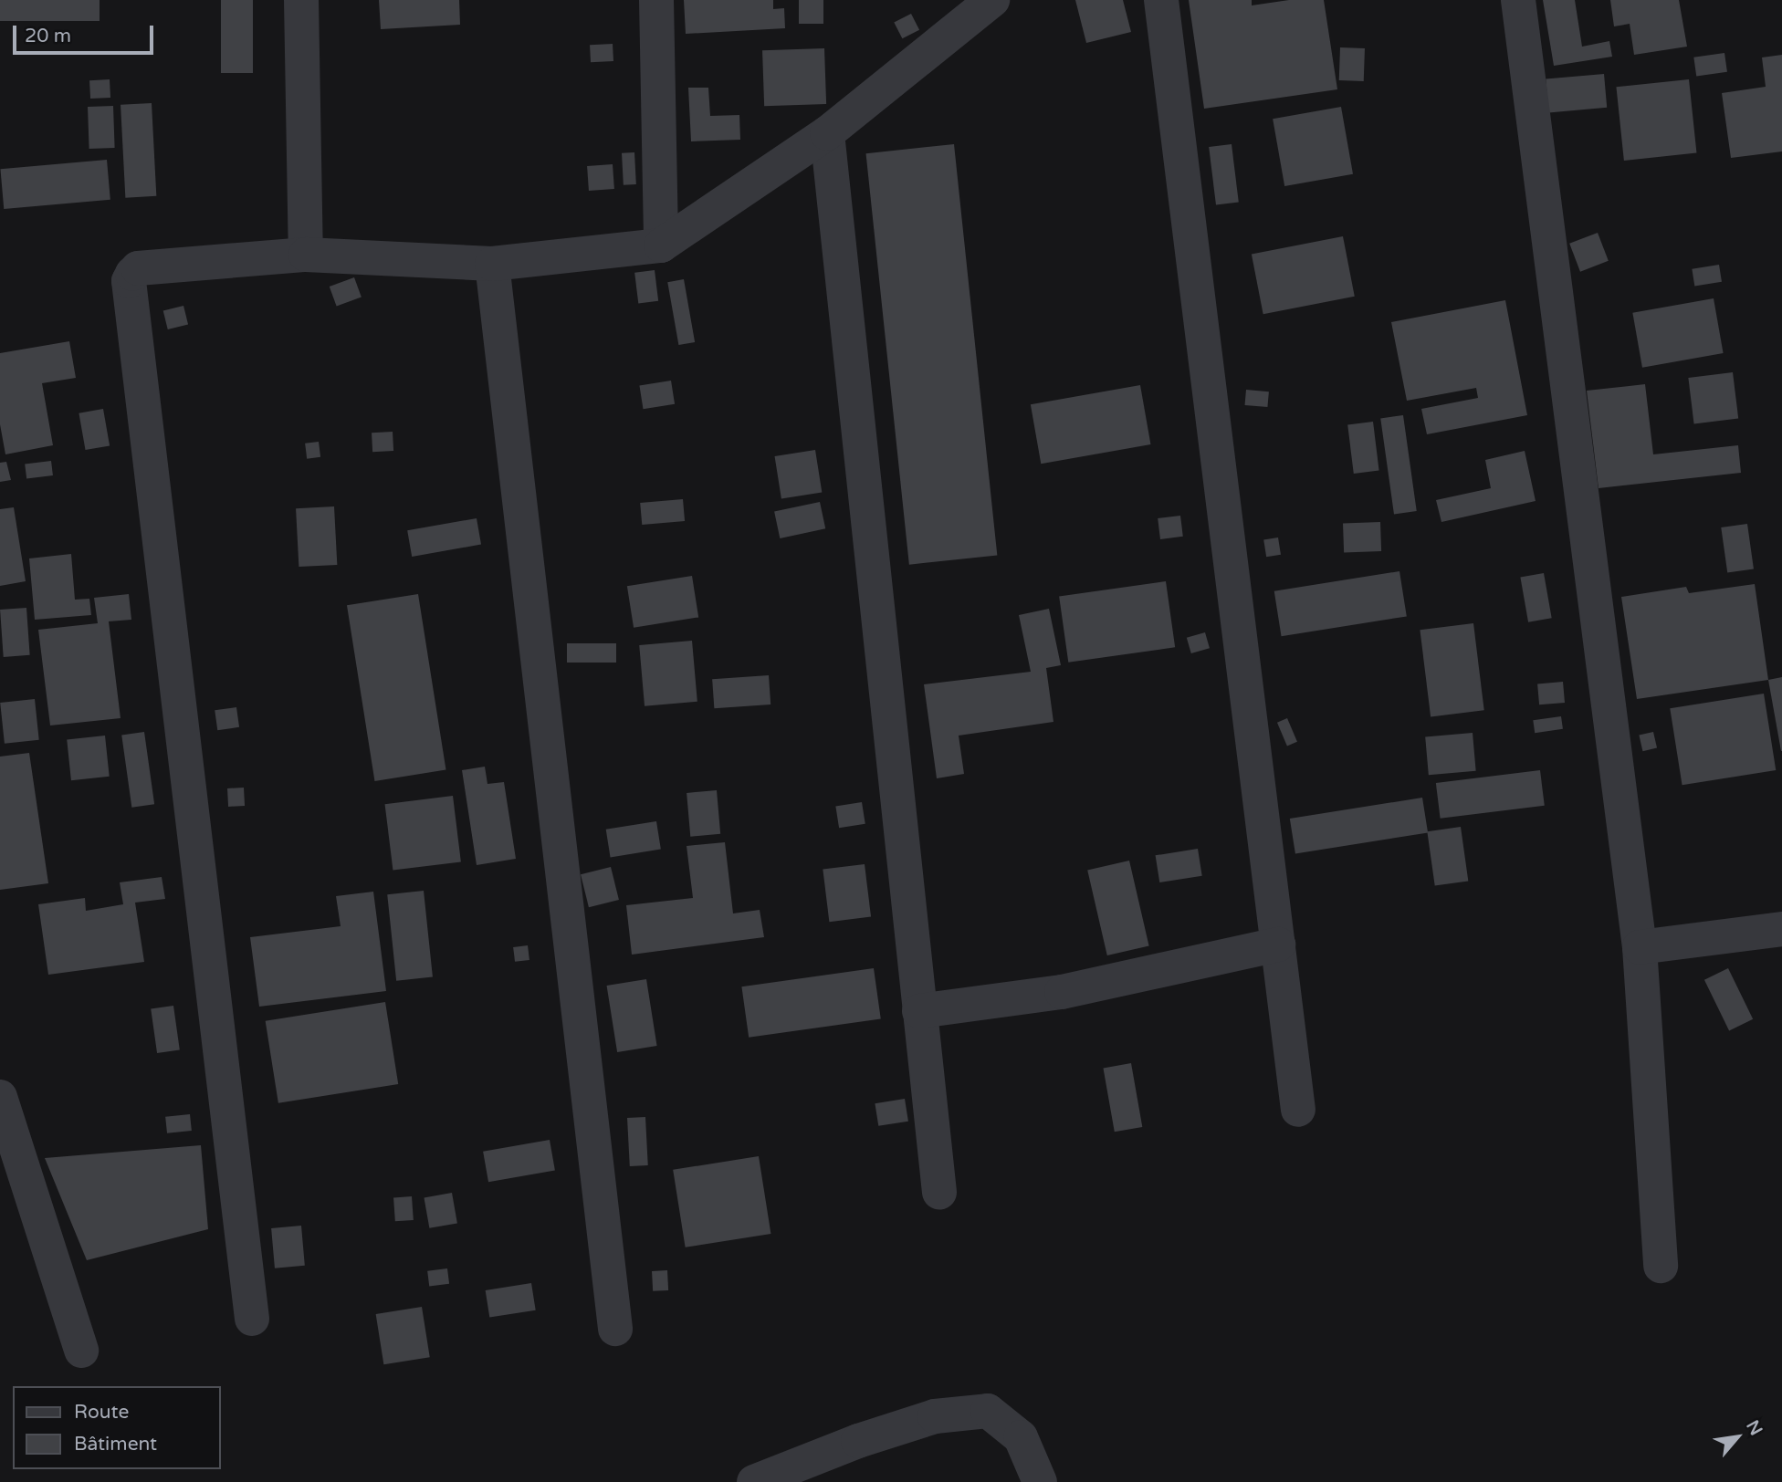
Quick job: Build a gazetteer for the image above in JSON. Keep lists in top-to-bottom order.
{
  "legend": ["Route", "Bâtiment"],
  "scale_bar": "20 m",
  "north": "top right"
}
